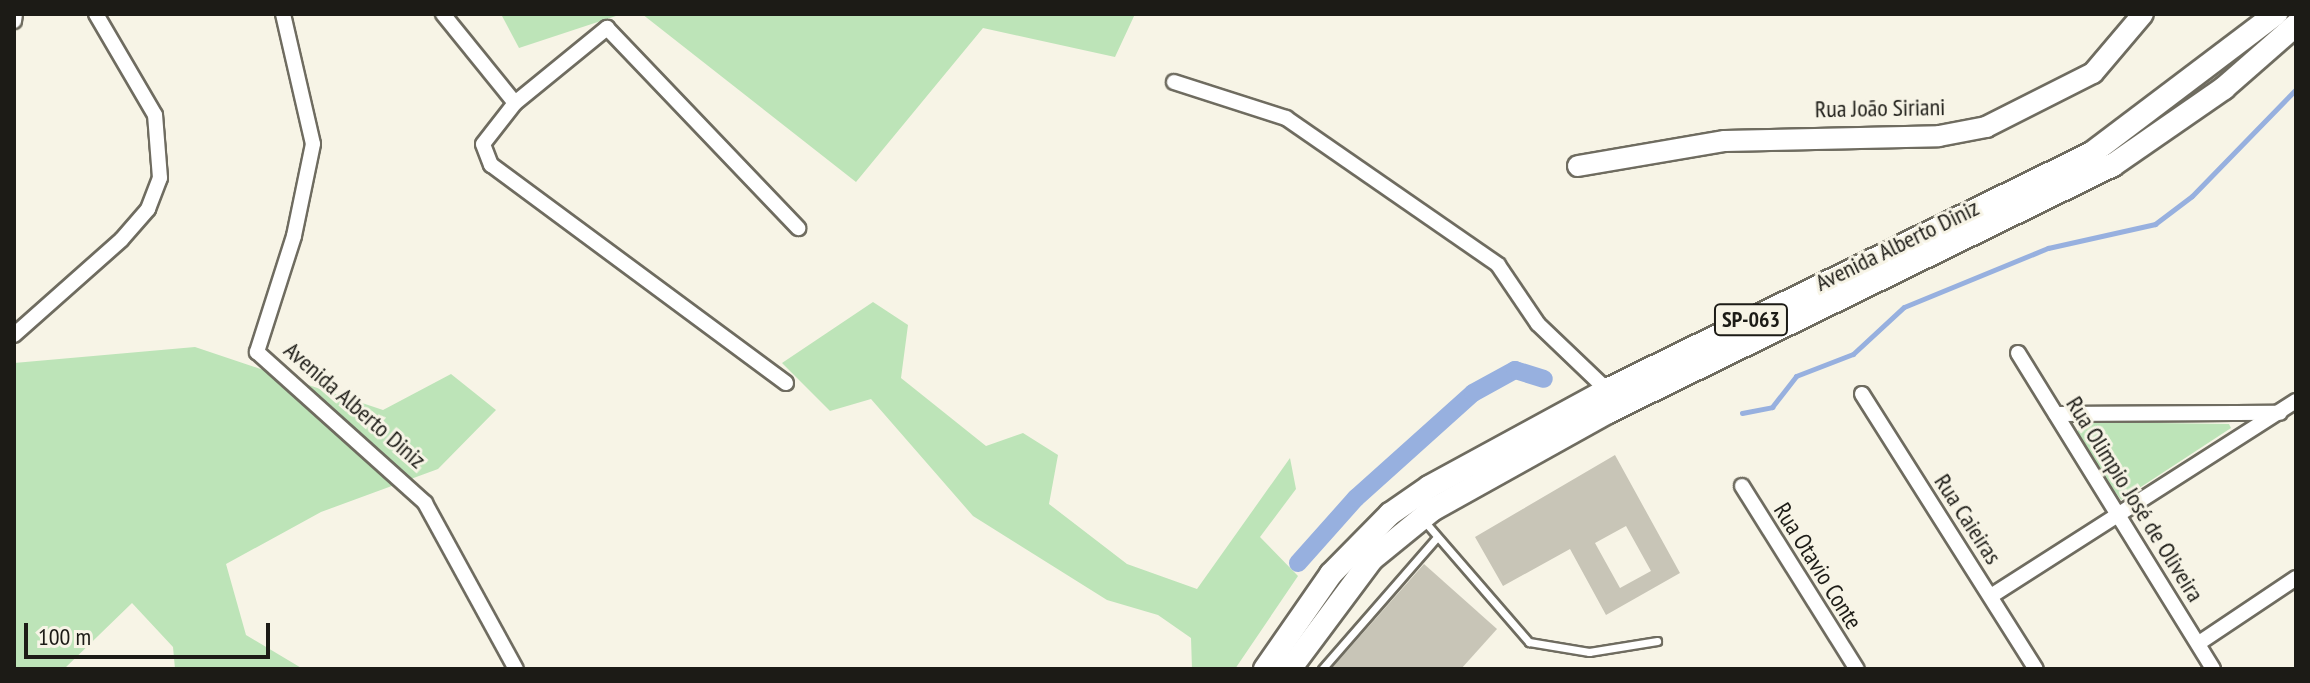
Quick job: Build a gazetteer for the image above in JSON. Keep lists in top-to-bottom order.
{
  "streets": {
    "main road": ["Avenida Alberto Diniz", "SP-063"],
    "street": [
      "Rua João Siriani",
      "Rua Olimpio José de Oliveira",
      "Rua Caieiras",
      "Rua Otavio Conte"
    ]
  },
  "scale_bar": "100 m"
}
